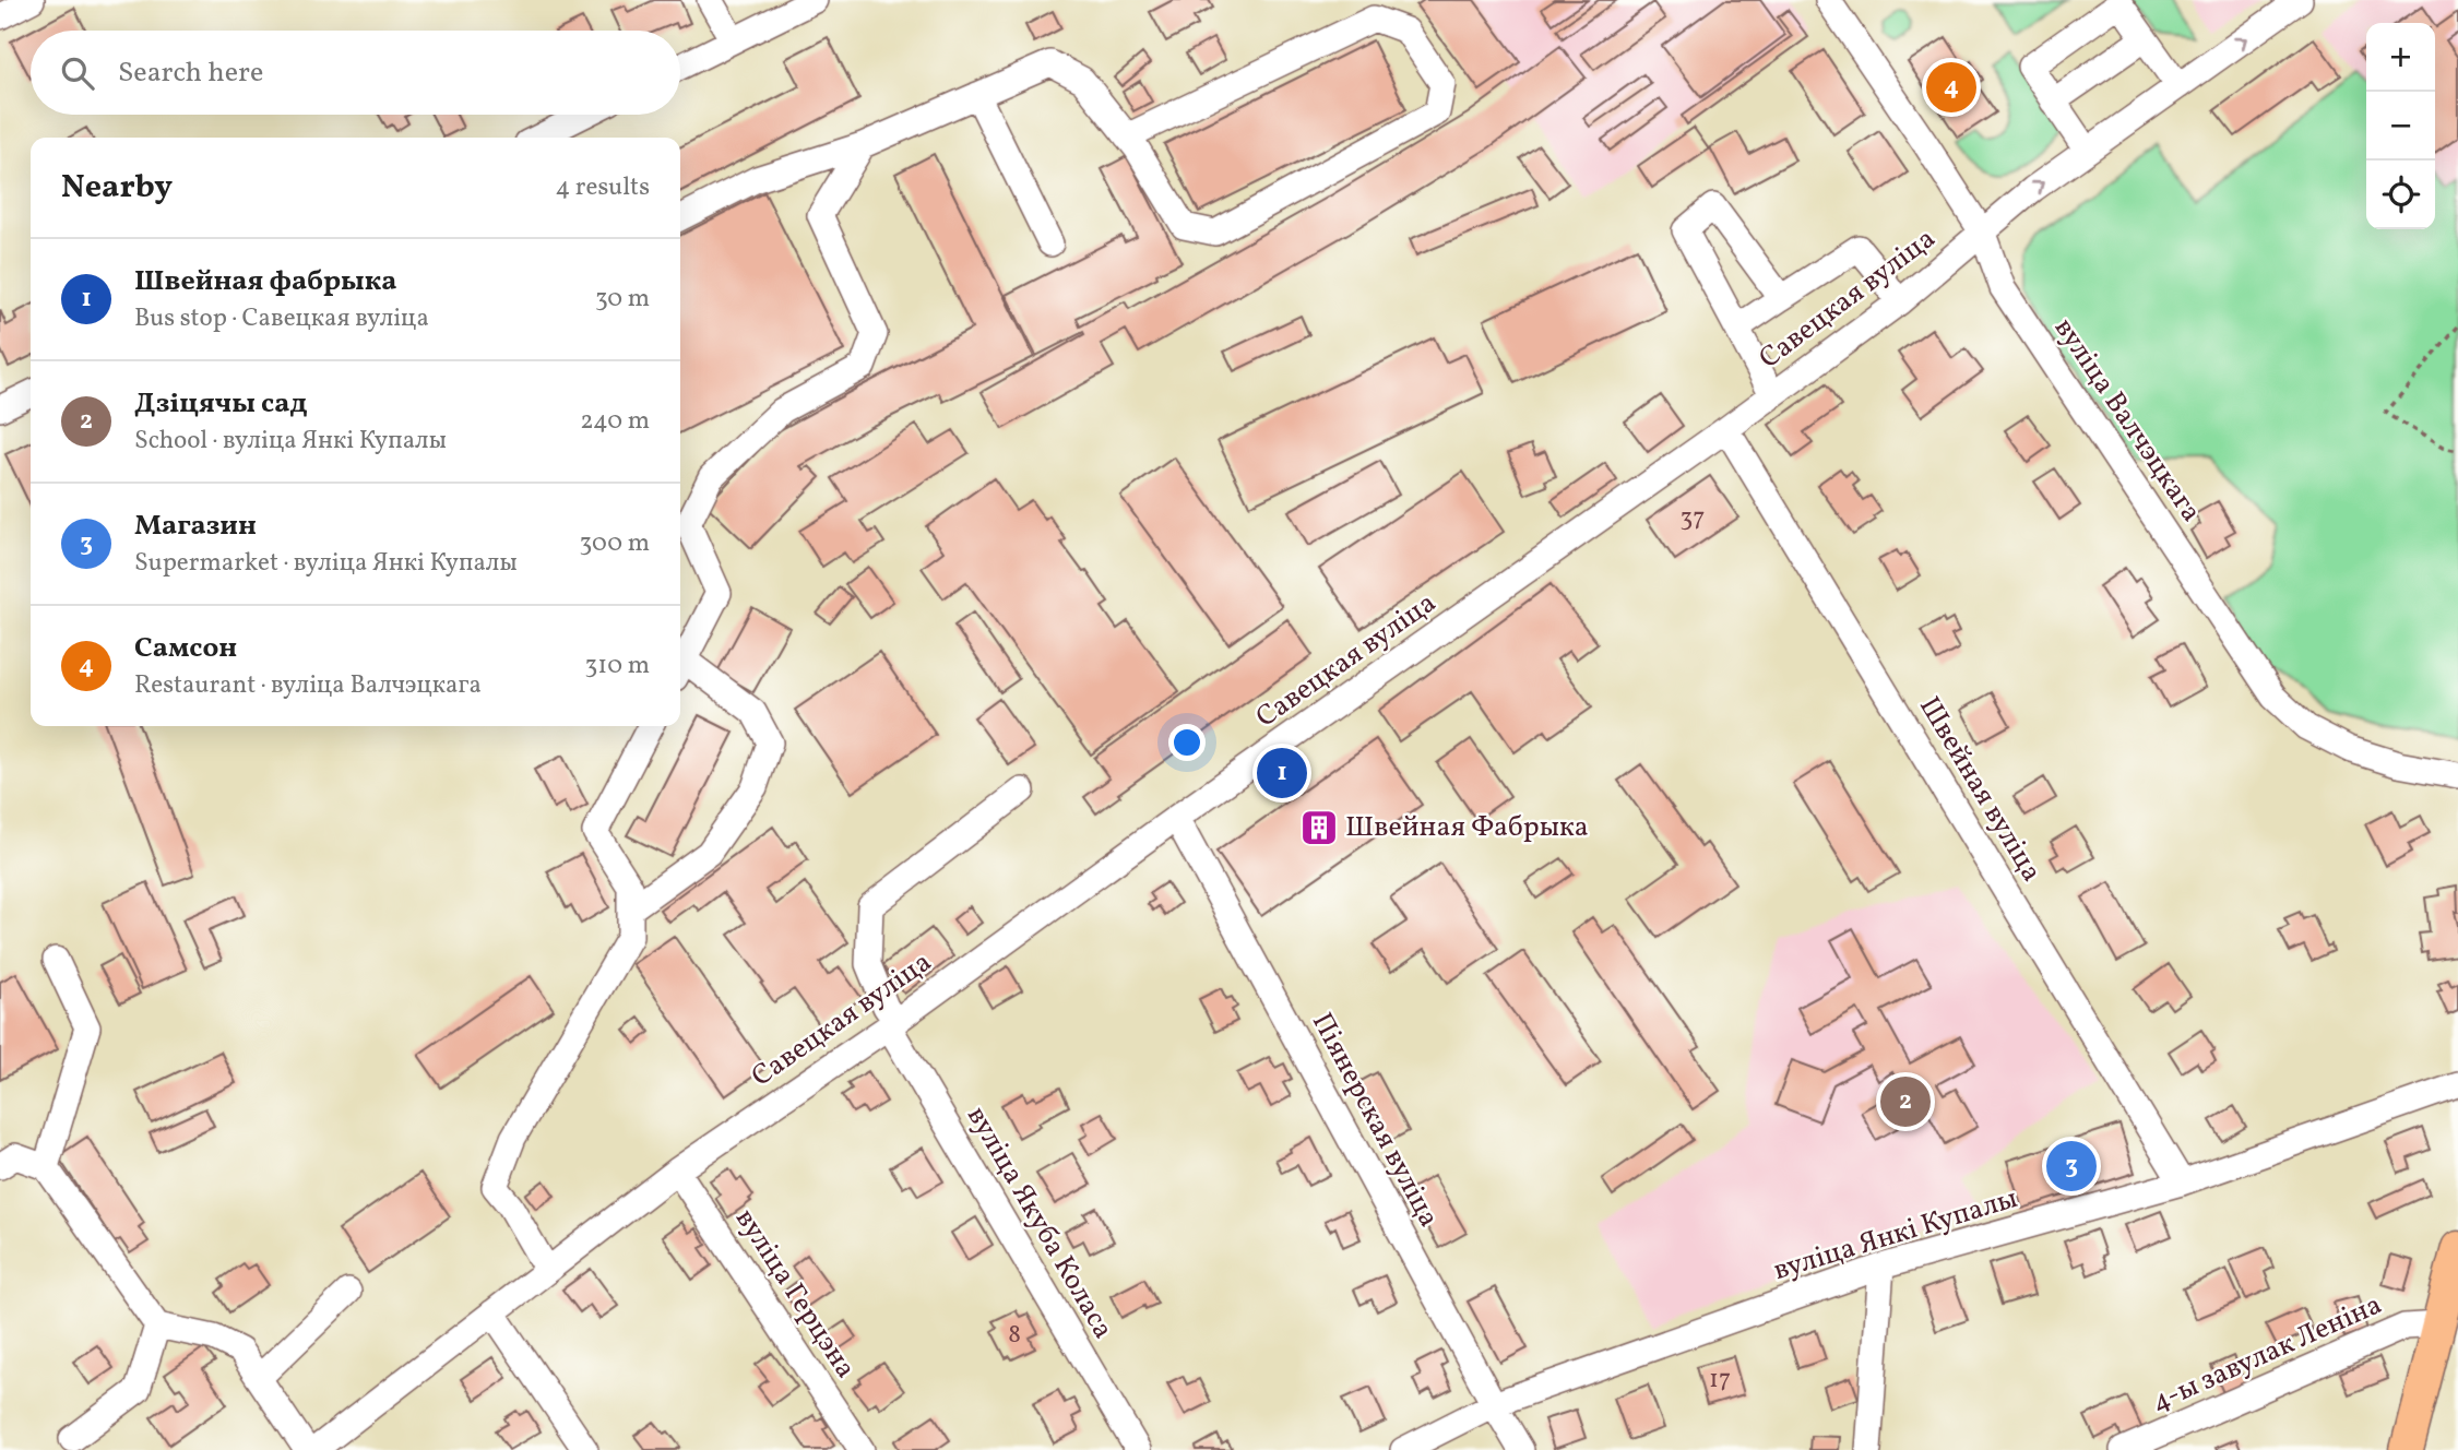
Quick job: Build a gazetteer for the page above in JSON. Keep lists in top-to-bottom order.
{
  "streets": {
    "street": [
      "Савецкая вуліца",
      "вуліца Валчэцкага",
      "Швейная вуліца",
      "Піянерская вуліца",
      "вуліца Якуба Коласа",
      "вуліца Янкі Купалы",
      "вуліца Герцэна",
      "4-ы завулак Леніна"
    ]
  },
  "crossings": [
    ["Савецкая вуліца", "вуліца Валчэцкага"],
    ["Савецкая вуліца", "Швейная вуліца"],
    ["Савецкая вуліца", "Піянерская вуліца"],
    ["Савецкая вуліца", "вуліца Якуба Коласа"],
    ["Савецкая вуліца", "вуліца Герцэна"],
    ["Швейная вуліца", "вуліца Янкі Купалы"],
    ["Піянерская вуліца", "вуліца Янкі Купалы"]
  ],
  "places": {
    "building": ["Швейная Фабрыка"]
  },
  "house_numbers": ["37", "8", "17"],
  "page": {
    "map_buttons": ["+", "−"],
    "search": "Search here",
    "pins": [
      "4",
      "1",
      "2",
      "3"
    ],
    "heading": ["Nearby", "4 results"],
    "list": [
      {
        "mark": "1",
        "name": "Швейная фабрыка",
        "note": "Bus stop · Савецкая вуліца",
        "value": "30 m"
      },
      {
        "mark": "2",
        "name": "Дзіцячы сад",
        "note": "School · вуліца Янкі Купалы",
        "value": "240 m"
      },
      {
        "mark": "3",
        "name": "Магазин",
        "note": "Supermarket · вуліца Янкі Купалы",
        "value": "300 m"
      },
      {
        "mark": "4",
        "name": "Самсон",
        "note": "Restaurant · вуліца Валчэцкага",
        "value": "310 m"
      }
    ]
  }
}
